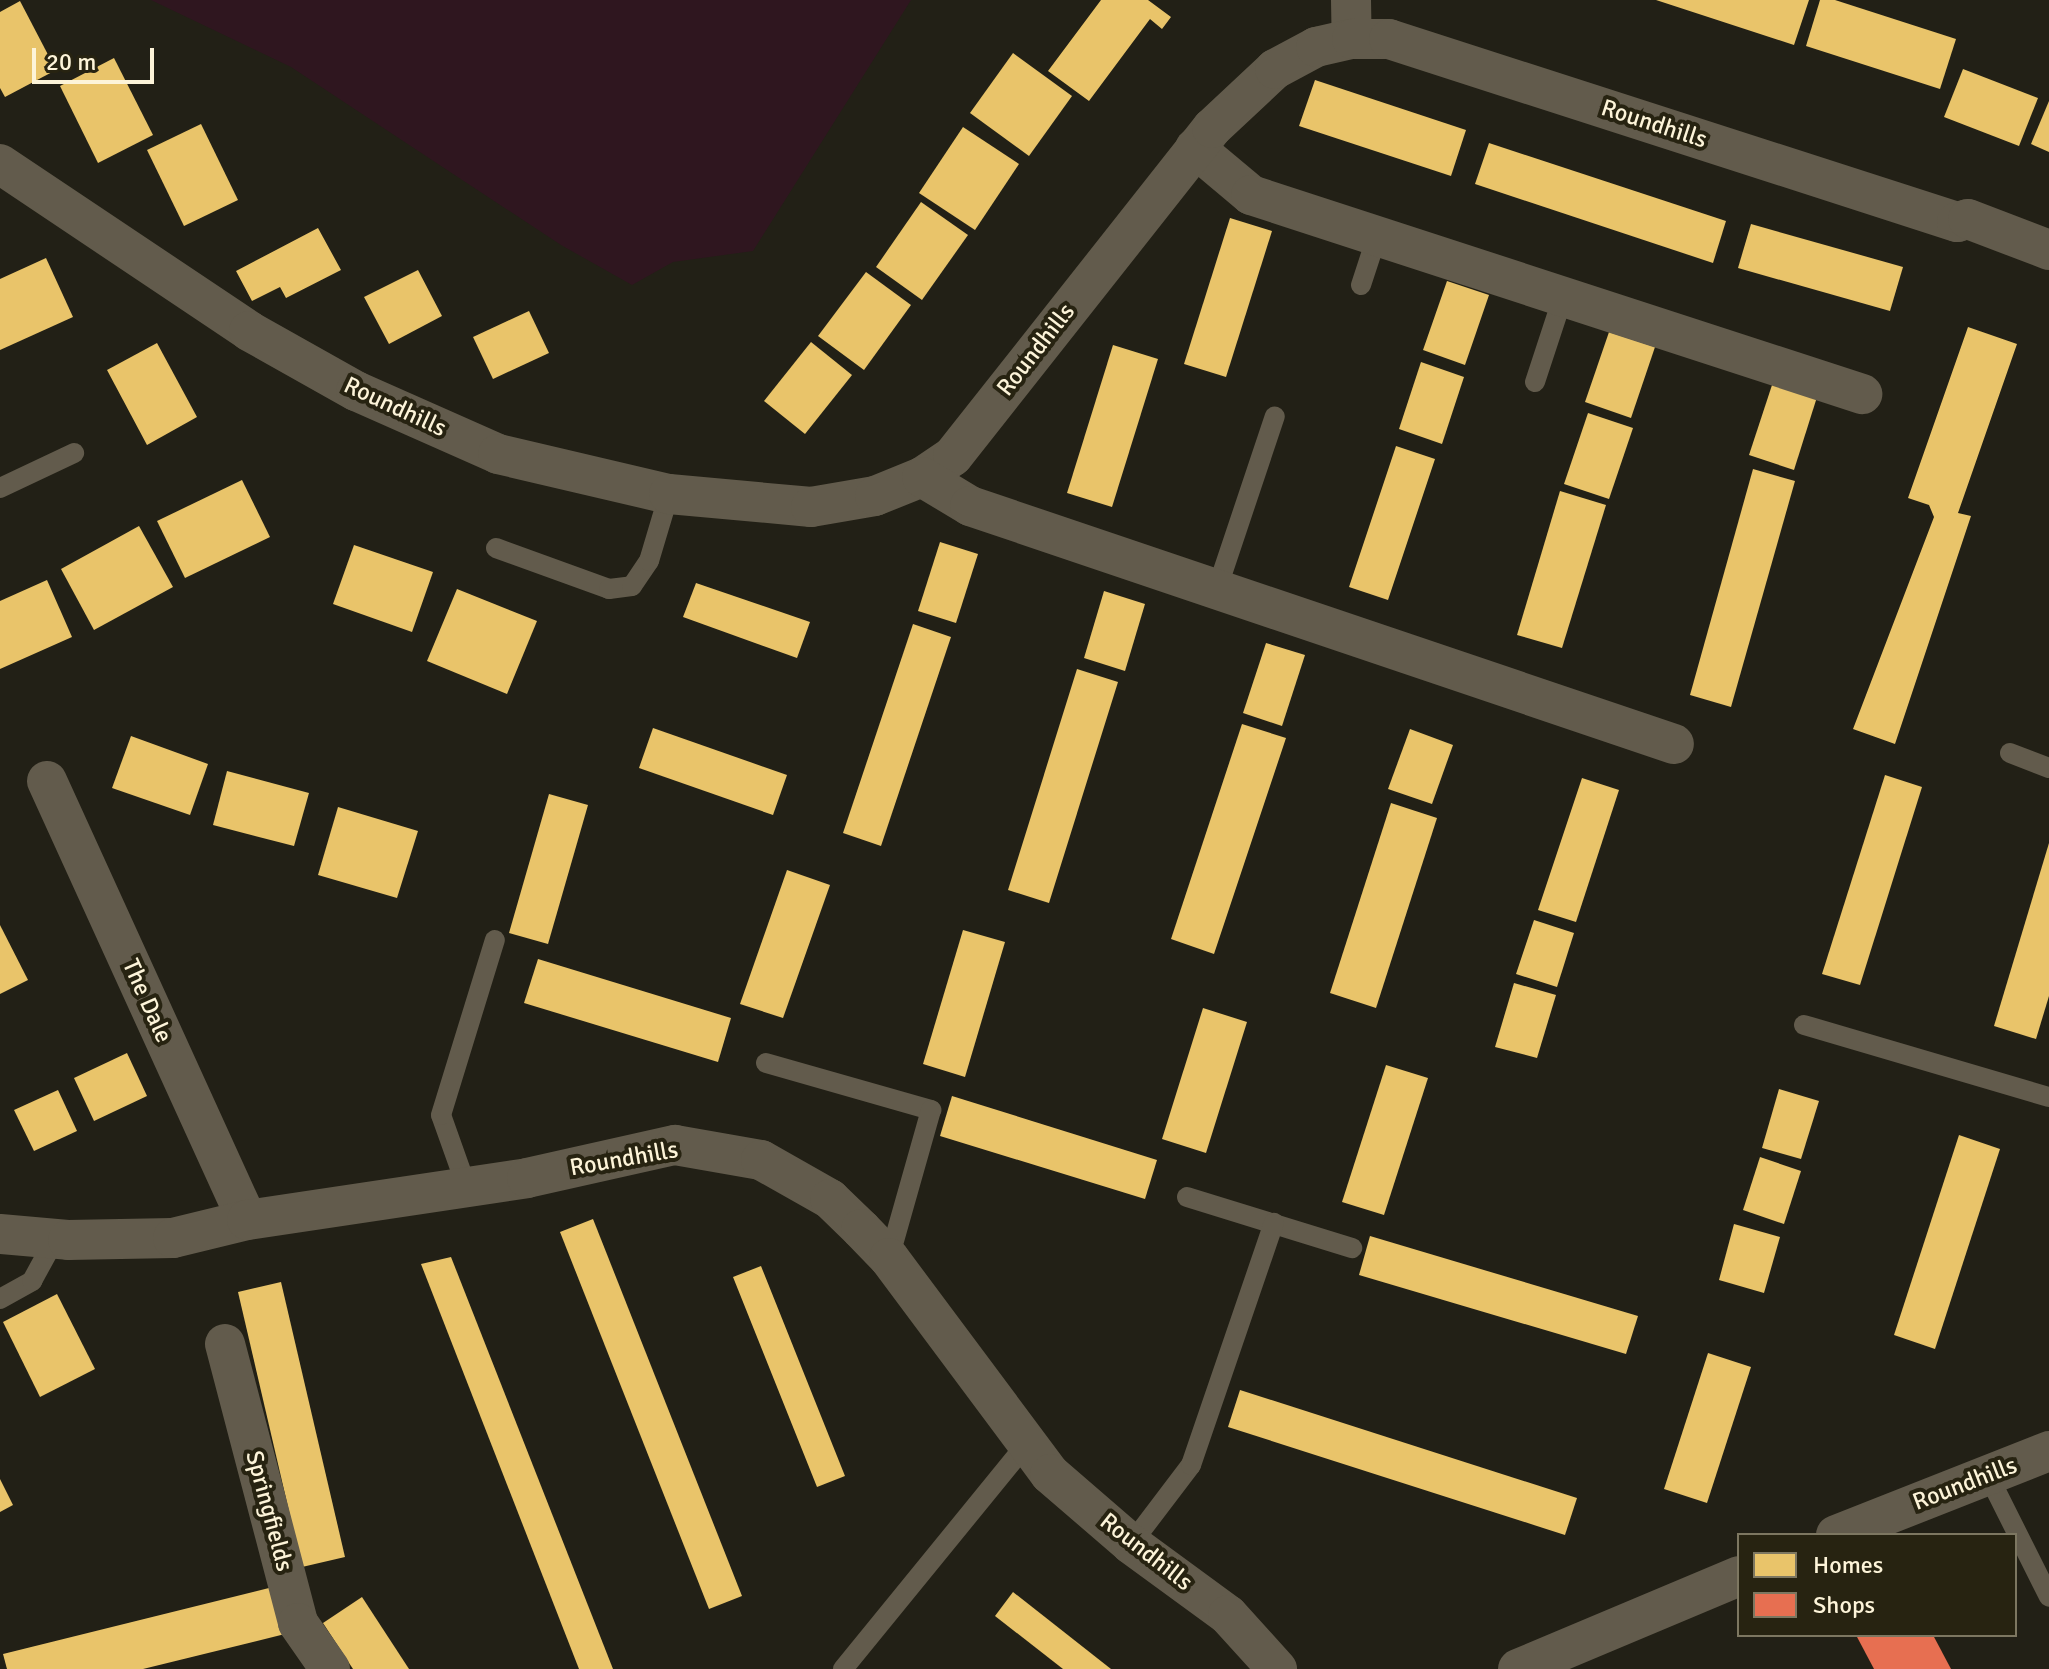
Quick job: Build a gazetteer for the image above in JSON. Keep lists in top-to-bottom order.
{
  "streets": {
    "street": ["Roundhills", "The Dale", "Springfields"]
  },
  "crossings": [
    ["Roundhills", "The Dale"]
  ],
  "legend": ["Homes", "Shops"],
  "scale_bar": "20 m"
}
